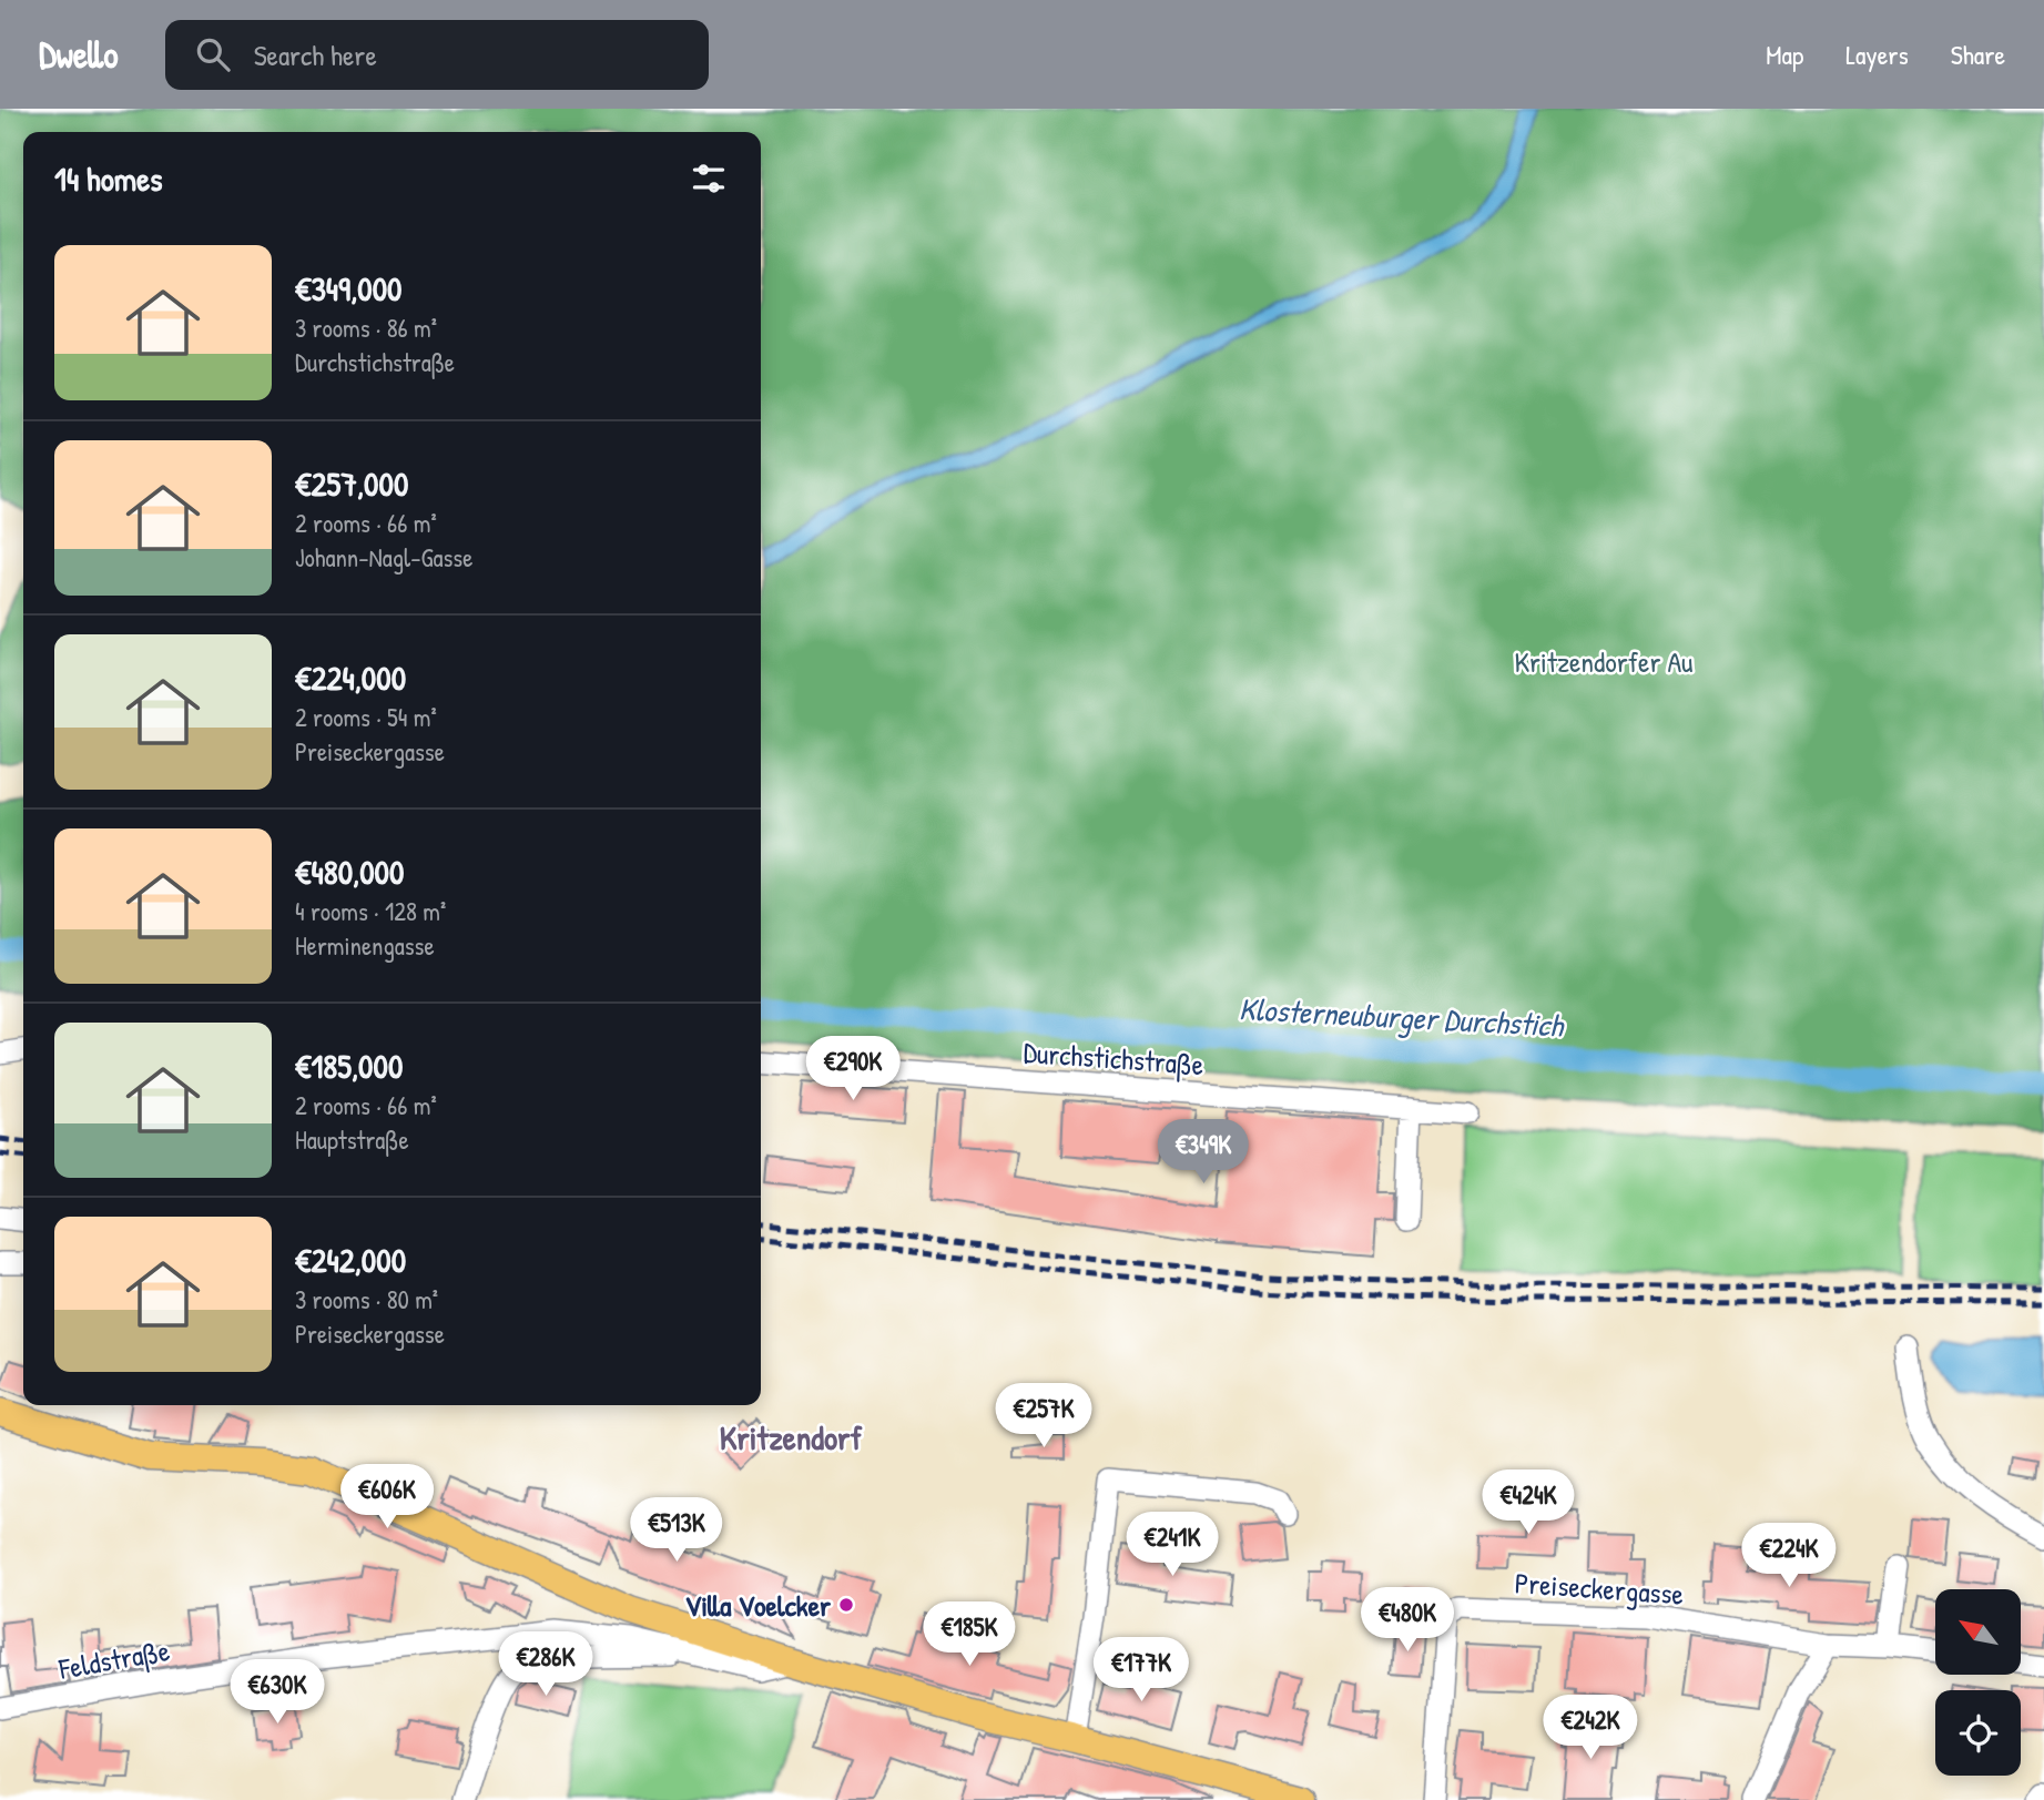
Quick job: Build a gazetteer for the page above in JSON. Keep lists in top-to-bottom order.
{
  "streets": {
    "street": ["Durchstichstraße", "Preiseckergasse", "Feldstraße"]
  },
  "districts": ["Kritzendorf"],
  "water": ["Klosterneuburger Durchstich"],
  "parks": ["Kritzendorfer Au"],
  "places": ["Villa Voelcker"],
  "north": "top left",
  "page": {
    "header": "Dwello",
    "search": "Search here",
    "nav": ["Map", "Layers", "Share"],
    "heading": "14 homes",
    "list": [
      {
        "name": "€349,000",
        "note": "3 rooms · 86 m² · Durchstichstraße"
      },
      {
        "name": "€257,000",
        "note": "2 rooms · 66 m² · Johann-Nagl-Gasse"
      },
      {
        "name": "€224,000",
        "note": "2 rooms · 54 m² · Preiseckergasse"
      },
      {
        "name": "€480,000",
        "note": "4 rooms · 128 m² · Herminengasse"
      },
      {
        "name": "€185,000",
        "note": "2 rooms · 66 m² · Hauptstraße"
      },
      {
        "name": "€242,000",
        "note": "3 rooms · 80 m² · Preiseckergasse"
      }
    ],
    "price": [
      "€290K",
      "€349K",
      "€257K",
      "€606K",
      "€424K",
      "€513K",
      "€241K",
      "€224K",
      "€480K",
      "€185K",
      "€286K",
      "€177K",
      "€630K",
      "€242K"
    ]
  }
}
